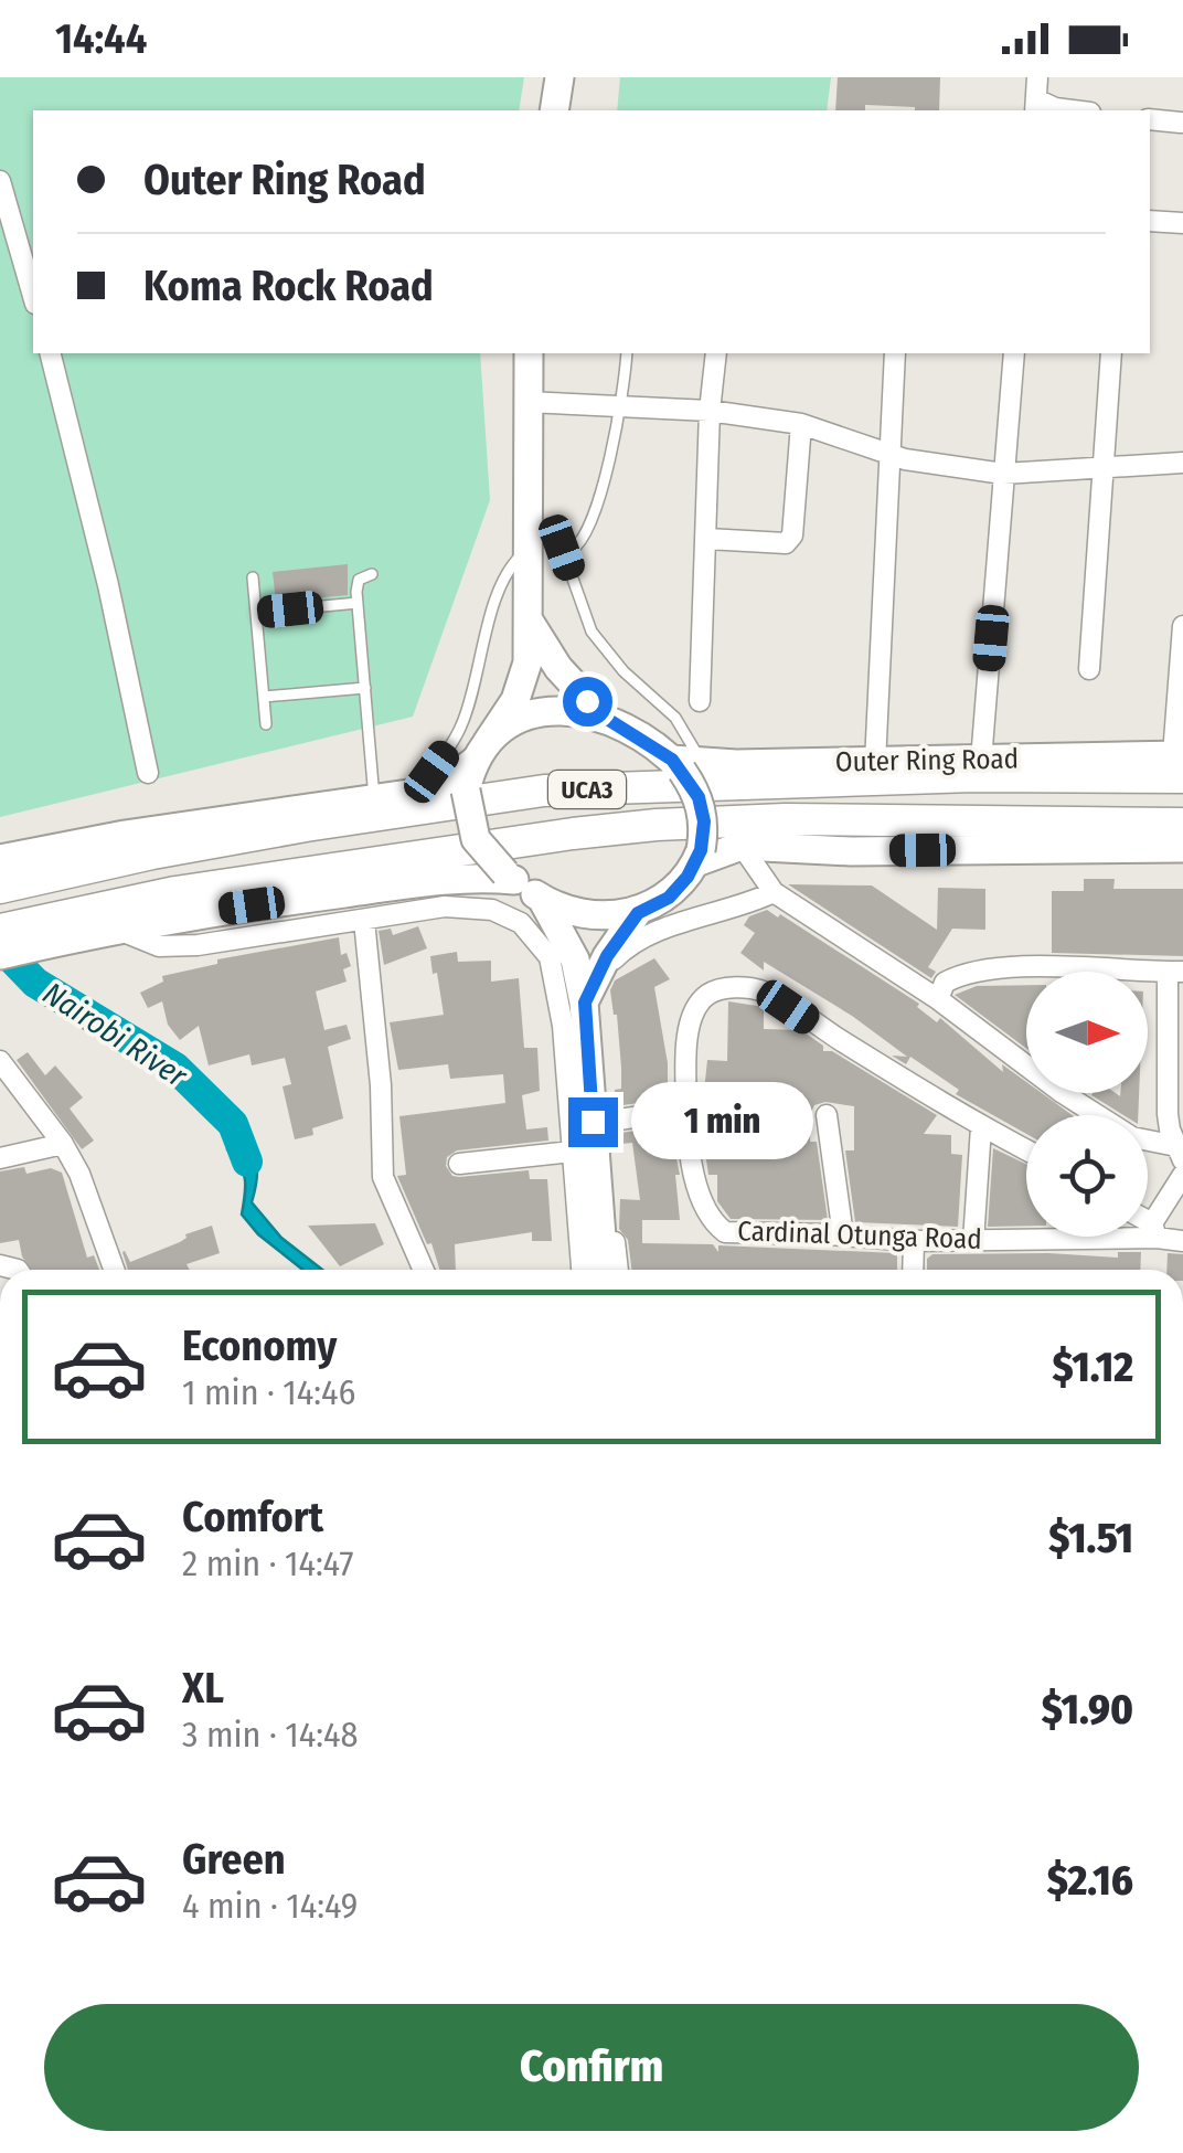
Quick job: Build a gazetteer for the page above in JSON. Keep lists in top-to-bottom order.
{
  "streets": {
    "main road": ["Outer Ring Road", "UCA3"],
    "street": ["Cardinal Otunga Road"]
  },
  "crossings": [
    ["Outer Ring Road", "UCA3"]
  ],
  "water": ["Nairobi River"],
  "north": "right",
  "page": {
    "status": "14:44",
    "banner": ["Outer Ring Road", "Koma Rock Road"],
    "bubble": "1 min",
    "list": [
      {
        "name": "Economy",
        "note": "1 min · 14:46",
        "value": "$1.12"
      },
      {
        "name": "Comfort",
        "note": "2 min · 14:47",
        "value": "$1.51"
      },
      {
        "name": "XL",
        "note": "3 min · 14:48",
        "value": "$1.90"
      },
      {
        "name": "Green",
        "note": "4 min · 14:49",
        "value": "$2.16"
      }
    ],
    "buttons": "Confirm"
  }
}
